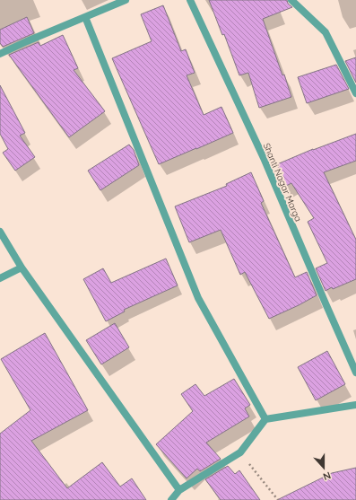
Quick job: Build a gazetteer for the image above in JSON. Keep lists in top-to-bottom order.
{
  "streets": {
    "street": ["Shanti Nagar Marga"]
  },
  "north": "bottom"
}
